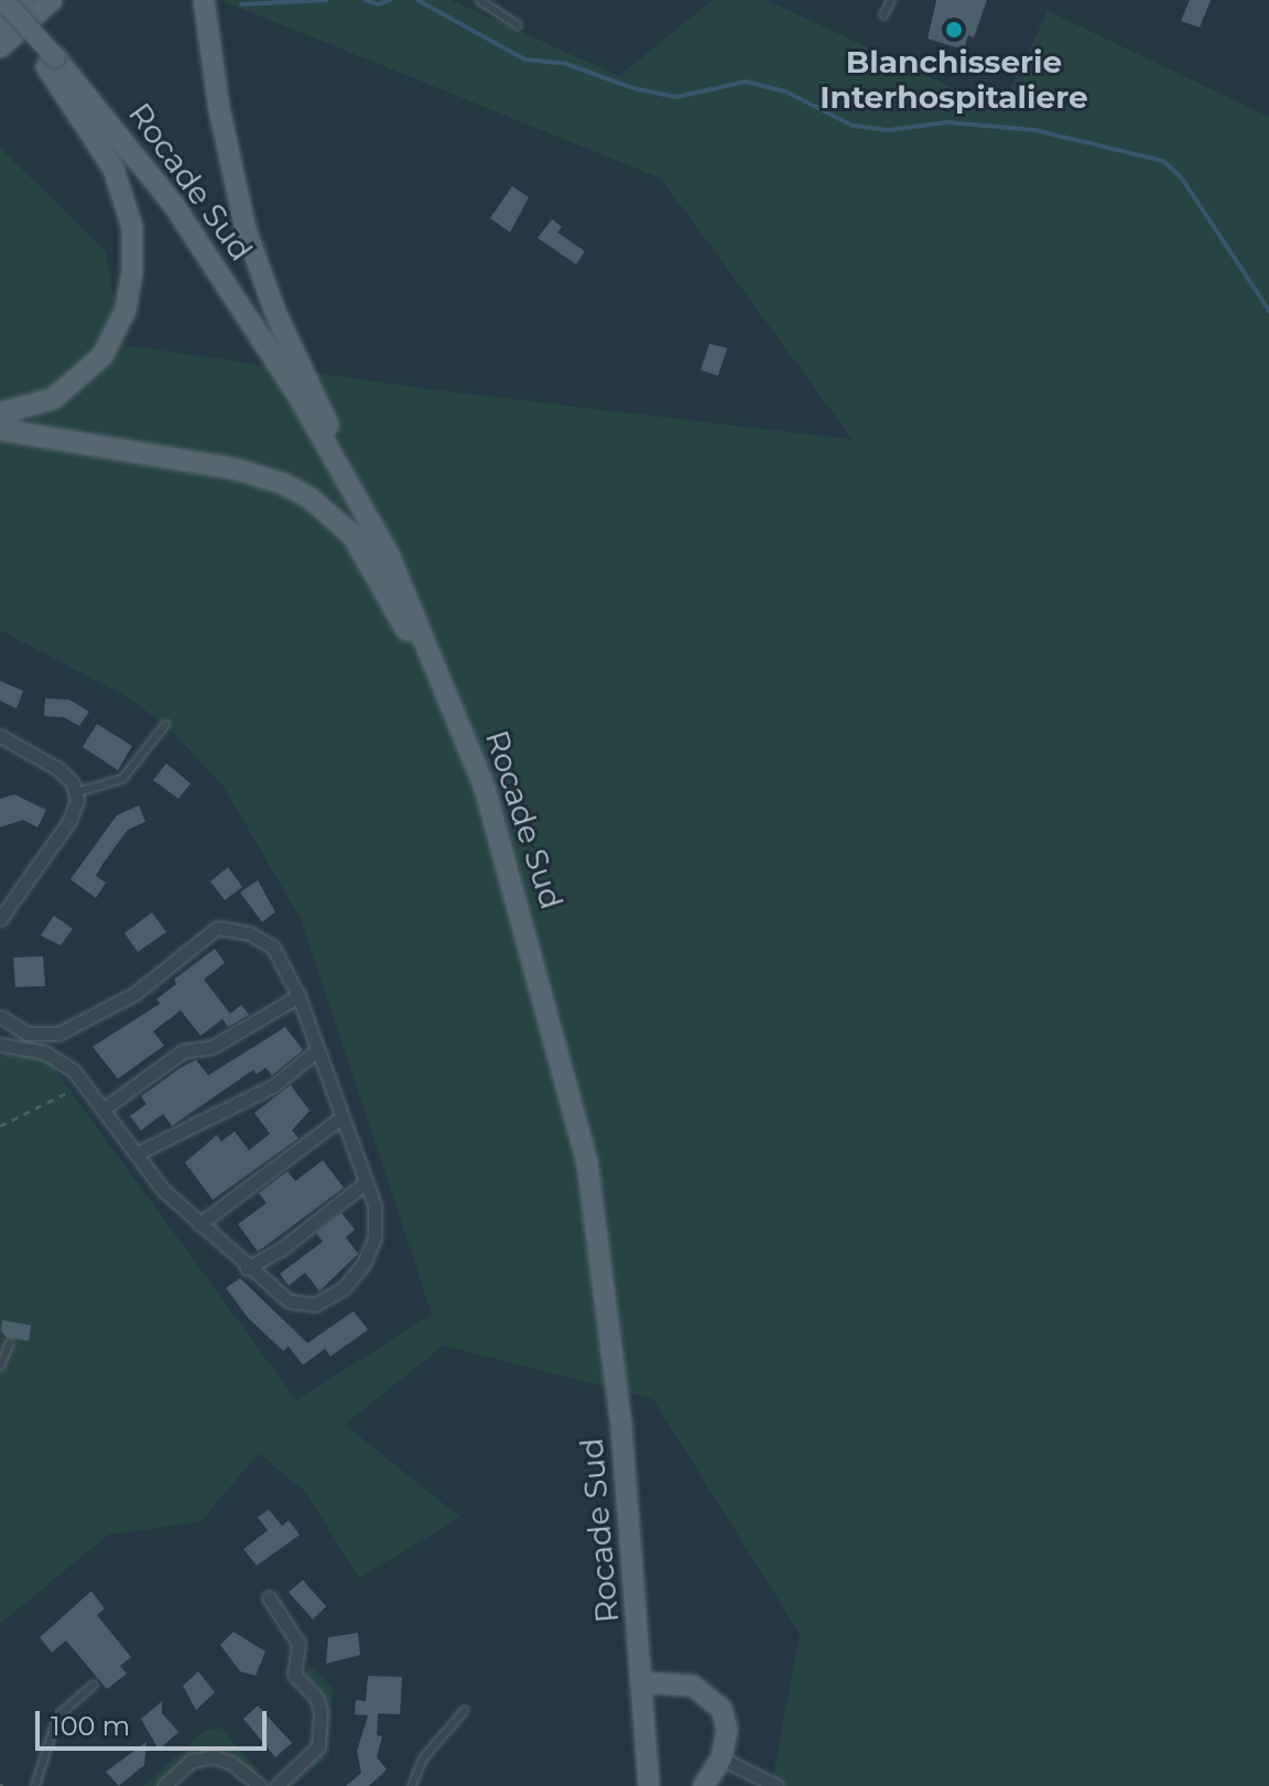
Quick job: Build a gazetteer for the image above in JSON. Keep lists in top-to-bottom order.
{
  "streets": {
    "main road": ["Rocade Sud"]
  },
  "places": ["Blanchisserie Interhospitaliere"],
  "scale_bar": "100 m"
}
